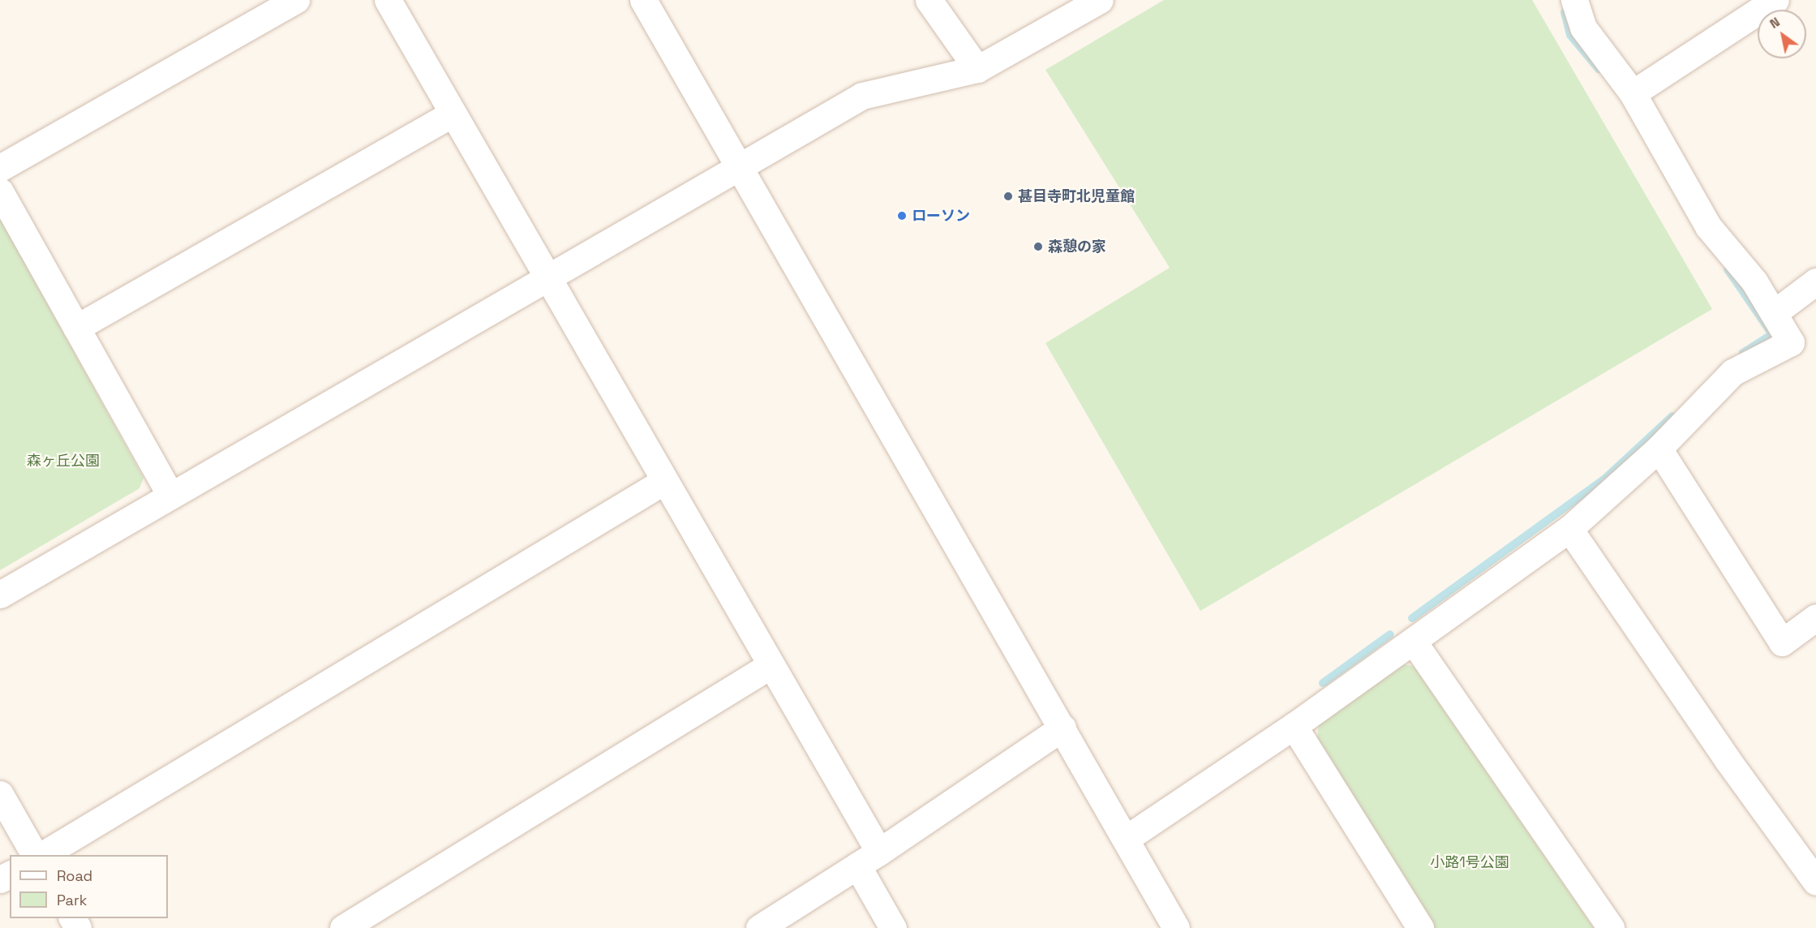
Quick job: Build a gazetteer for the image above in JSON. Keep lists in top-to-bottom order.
{
  "parks": ["森ヶ丘公園", "小路1号公園"],
  "places": ["甚目寺町北児童館", "ローソン", "森憩の家"],
  "legend": ["Road", "Park"],
  "north": "top left"
}
